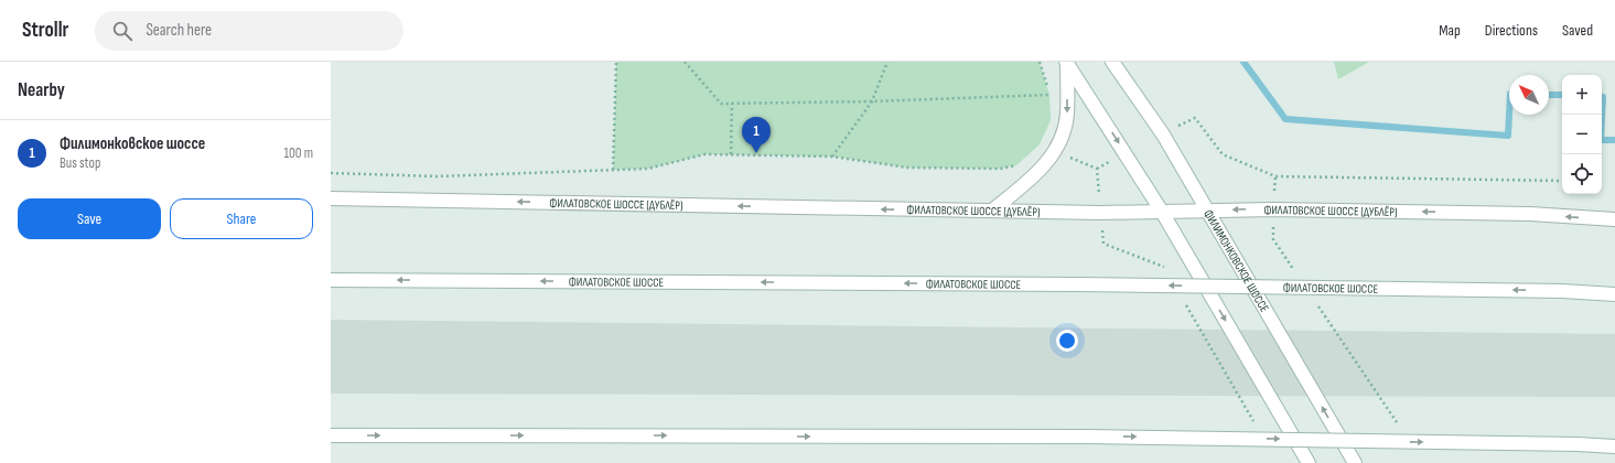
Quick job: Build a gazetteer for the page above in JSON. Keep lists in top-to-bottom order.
{
  "streets": {
    "main road": ["ФИЛАТОВСКОЕ ШОССЕ (ДУБЛЁР)", "ФИЛИМОНКОВСКОЕ ШОССЕ", "ФИЛАТОВСКОЕ ШОССЕ"]
  },
  "crossings": [
    ["ФИЛАТОВСКОЕ ШОССЕ (ДУБЛЁР)", "ФИЛИМОНКОВСКОЕ ШОССЕ"]
  ],
  "one_way": ["ФИЛАТОВСКОЕ ШОССЕ (ДУБЛЁР)", "ФИЛАТОВСКОЕ ШОССЕ"],
  "north": "top left",
  "page": {
    "header": "Strollr",
    "search": "Search here",
    "nav": ["Map", "Directions", "Saved"],
    "heading": "Nearby",
    "map_buttons": ["+", "−"],
    "pins": "1",
    "list": [
      {
        "mark": "1",
        "name": "Филимонковское шоссе",
        "note": "Bus stop",
        "value": "100 m"
      }
    ],
    "buttons": ["Save", "Share"]
  }
}
